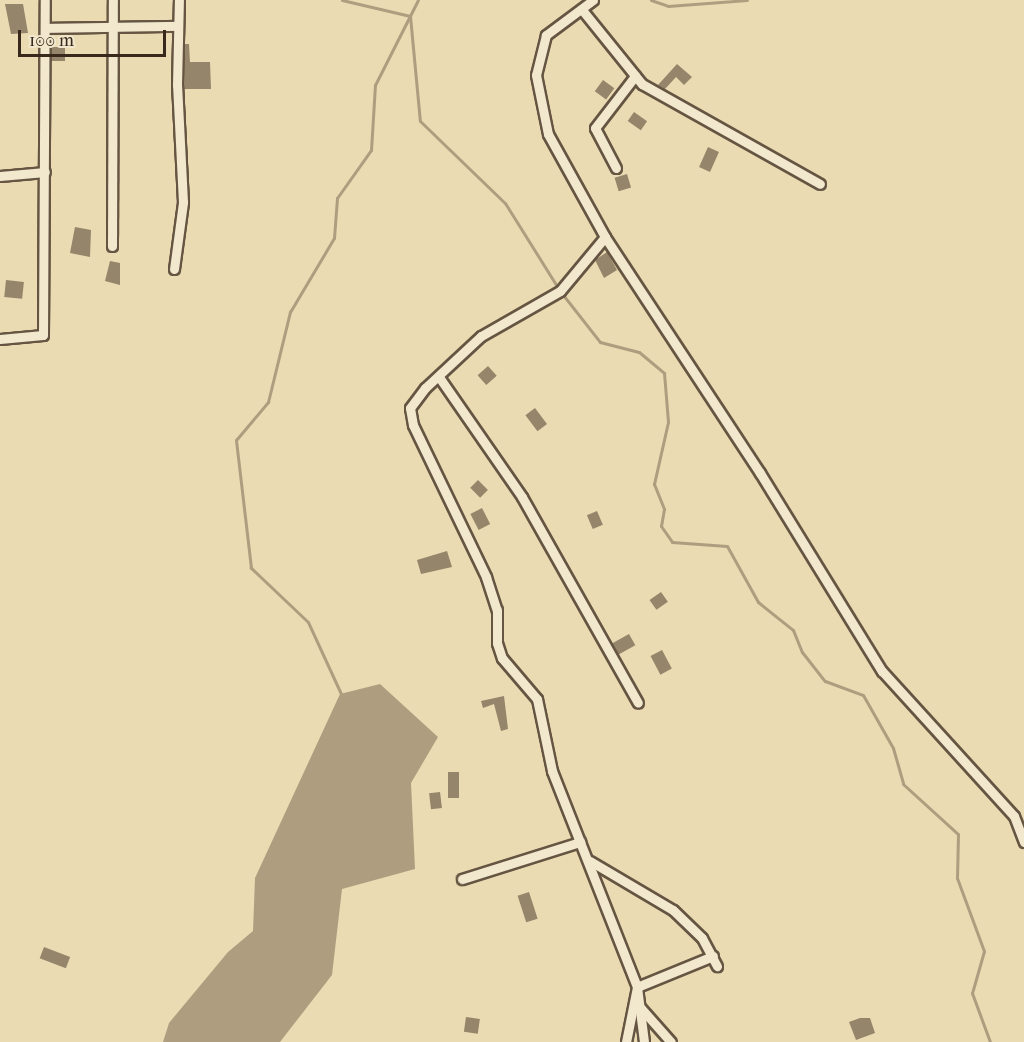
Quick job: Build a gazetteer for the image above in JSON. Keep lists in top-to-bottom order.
{
  "scale_bar": "100 m"
}
